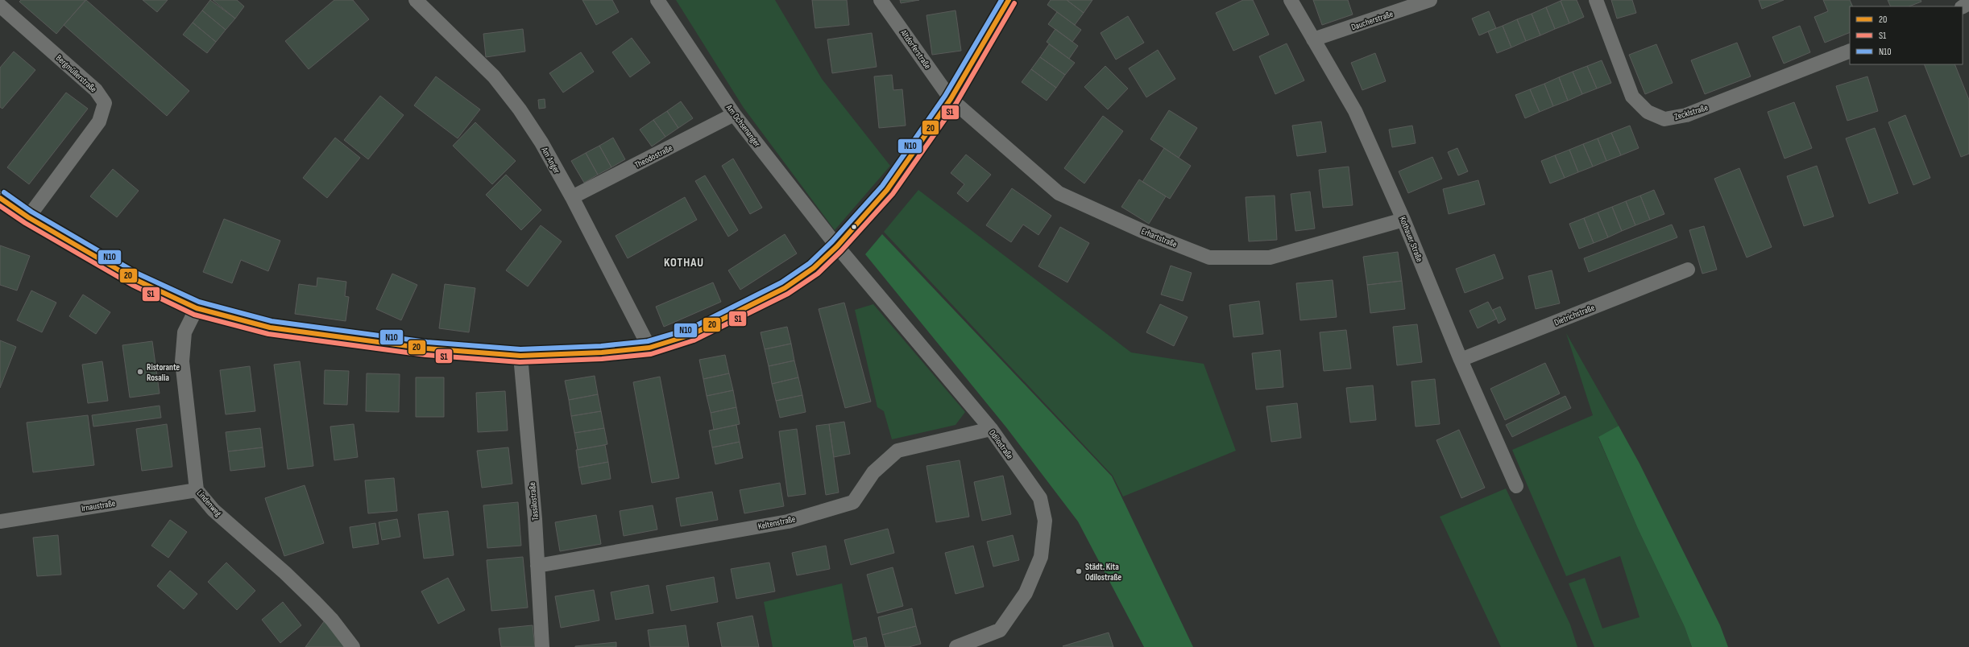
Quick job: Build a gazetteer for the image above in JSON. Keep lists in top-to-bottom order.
{
  "streets": {
    "street": [
      "Daucherstraße",
      "Altdorferstraße",
      "Bergmüllerstraße",
      "Zecklstraße",
      "Am Ochsenanger",
      "Theodostraße",
      "Am Anger",
      "Erhartstraße",
      "Kothauer Straße",
      "Dietrichstraße",
      "Odilostraße",
      "Tassilostraße",
      "Lindenweg",
      "Irnaustraße",
      "Keltenstraße"
    ]
  },
  "crossings": [
    ["Daucherstraße", "Kothauer Straße"],
    ["Altdorferstraße", "Erhartstraße"],
    ["Am Ochsenanger", "Theodostraße"],
    ["Am Ochsenanger", "Odilostraße"],
    ["Theodostraße", "Am Anger"],
    ["Erhartstraße", "Kothauer Straße"],
    ["Kothauer Straße", "Dietrichstraße"],
    ["Odilostraße", "Keltenstraße"],
    ["Tassilostraße", "Keltenstraße"],
    ["Lindenweg", "Irnaustraße"]
  ],
  "districts": ["KOTHAU"],
  "places": ["Ristorante Rosalia", "Städt. Kita Odilostraße"],
  "lines": ["transit line 20", "transit line N10", "transit line S1"],
  "legend": ["20", "S1", "N10"]
}
